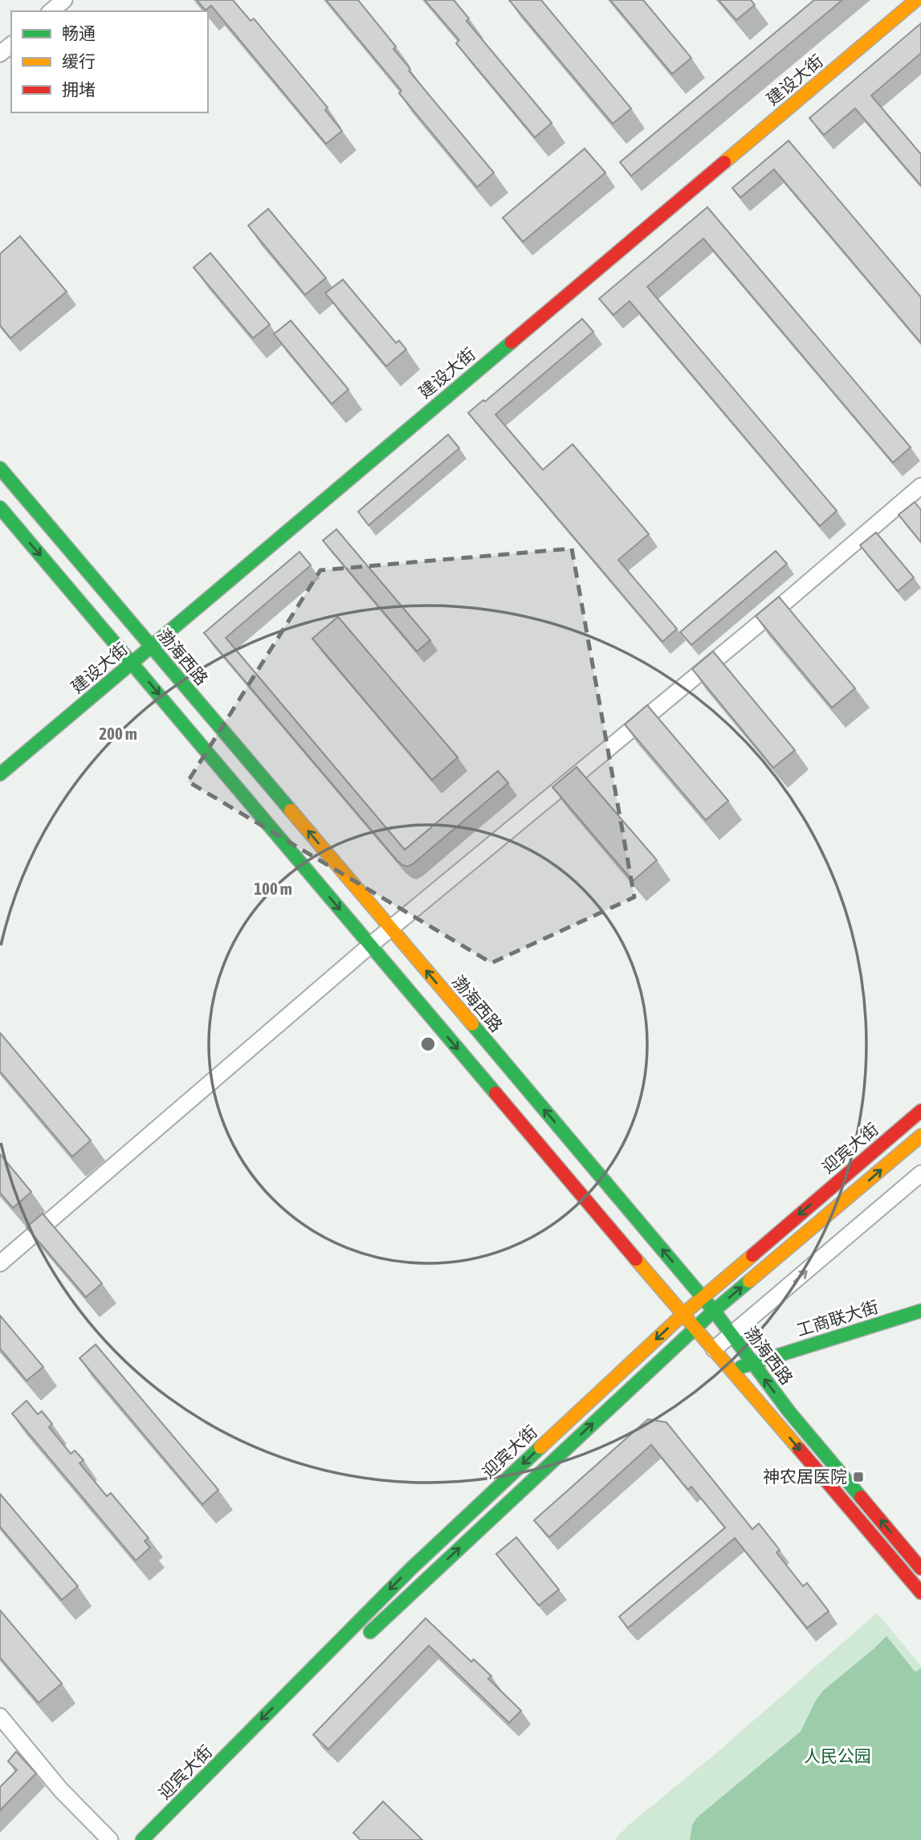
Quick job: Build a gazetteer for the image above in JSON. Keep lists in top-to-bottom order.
{
  "streets": {
    "main road": [
      "建设大街",
      "渤海西路",
      "迎宾大街",
      "工商联大街"
    ]
  },
  "crossings": [
    ["建设大街", "渤海西路"],
    ["渤海西路", "迎宾大街"],
    ["渤海西路", "工商联大街"]
  ],
  "parks": ["人民公园"],
  "places": {
    "transit": ["神农居医院"]
  },
  "legend": ["畅通", "缓行", "拥堵"],
  "rings": ["200 m", "100 m"]
}
